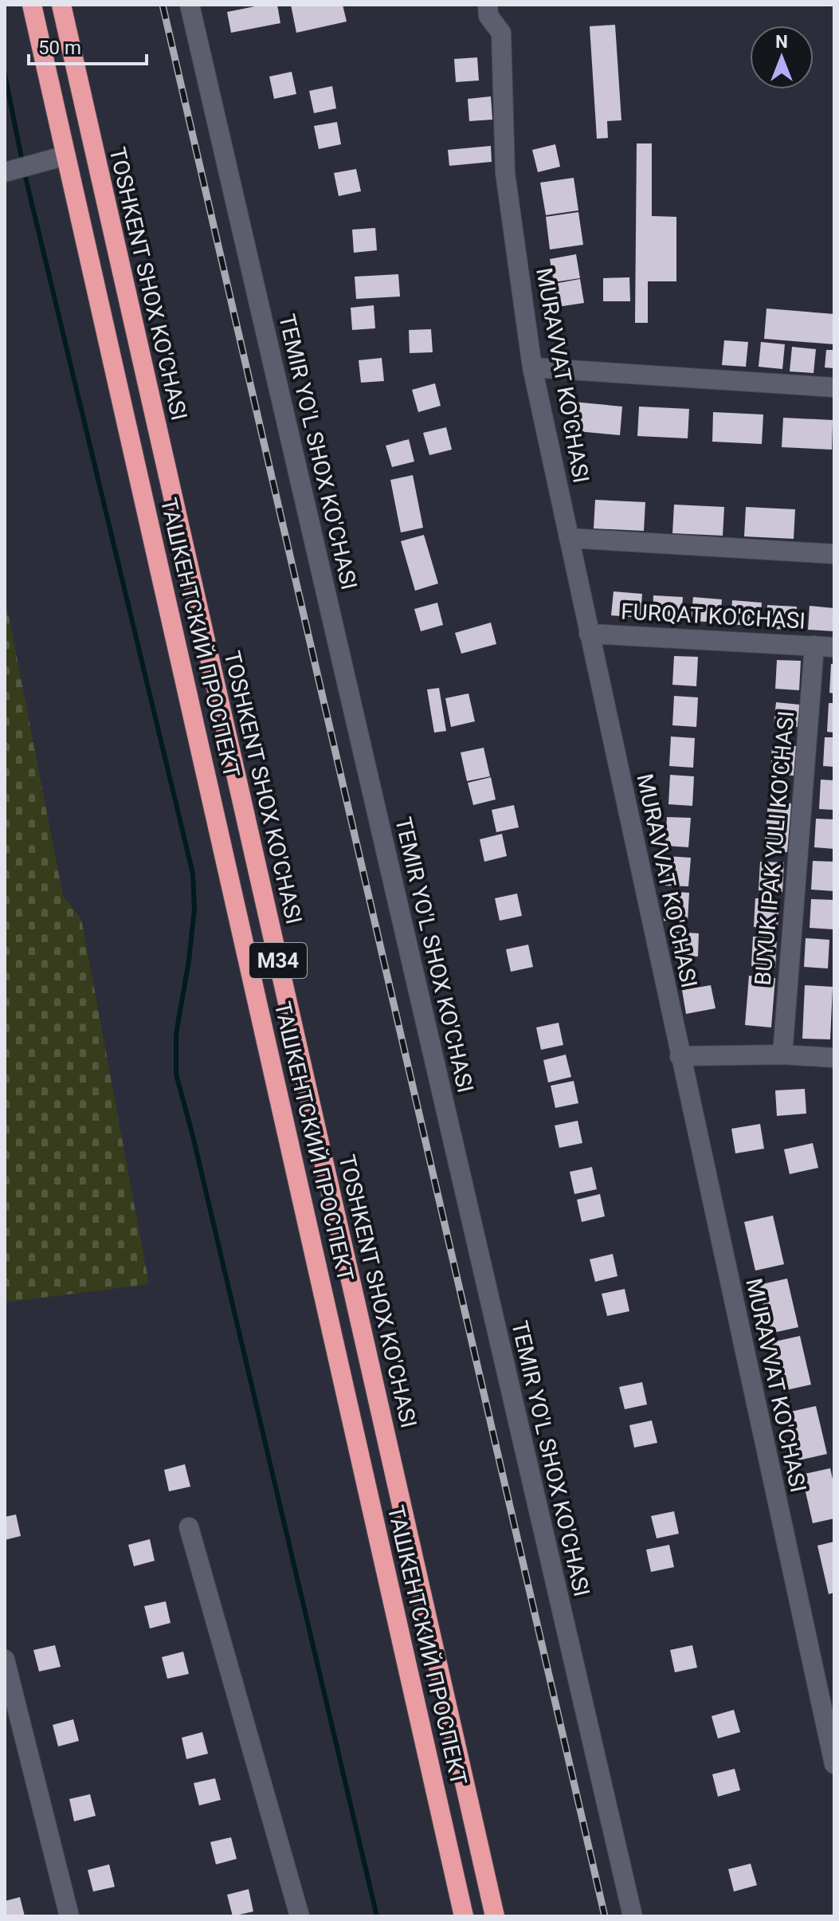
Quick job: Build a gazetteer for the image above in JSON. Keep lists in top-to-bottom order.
{
  "streets": {
    "highway": ["TOSHKENT SHOX KO'CHASI", "ТАШКЕНТСКИЙ ПРОСПЕКТ", "M34"],
    "street": [
      "MURAVVAT KO'CHASI",
      "TEMIR YO'L SHOX KO'CHASI",
      "FURQAT KO'CHASI",
      "BUYUK IPAK YULI KO'CHASI"
    ]
  },
  "crossings": [
    ["MURAVVAT KO'CHASI", "FURQAT KO'CHASI"],
    ["FURQAT KO'CHASI", "BUYUK IPAK YULI KO'CHASI"]
  ],
  "scale_bar": "50 m",
  "north": "top"
}
